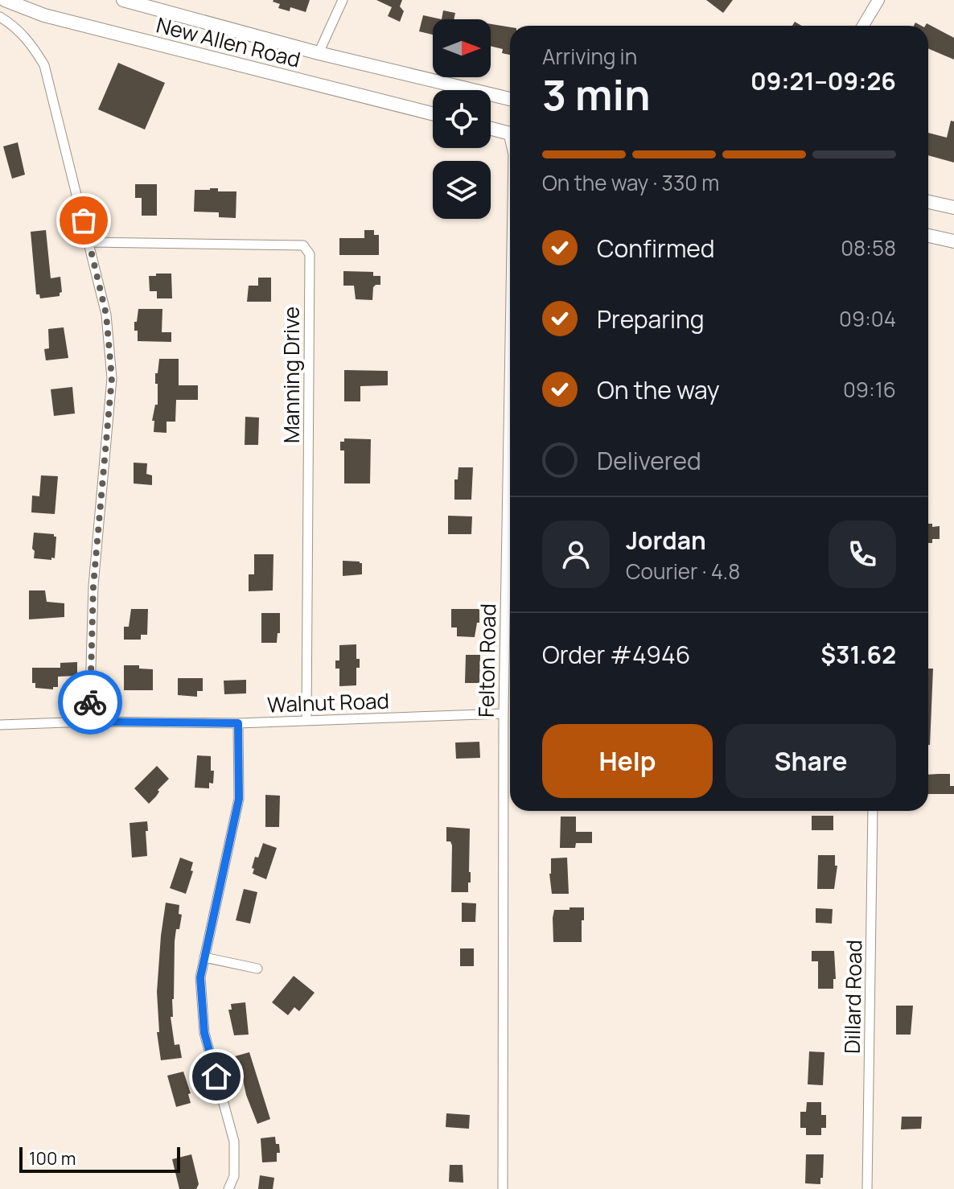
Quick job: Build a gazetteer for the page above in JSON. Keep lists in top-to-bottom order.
{
  "streets": {
    "main road": ["New Allen Road"],
    "street": [
      "Manning Drive",
      "Felton Road",
      "Walnut Road",
      "Dillard Road"
    ]
  },
  "crossings": [
    ["Manning Drive", "Walnut Road"],
    ["Felton Road", "Walnut Road"]
  ],
  "scale_bar": "100 m",
  "north": "right",
  "page": {
    "heading": ["3 min", "Arriving in", "09:21–09:26"],
    "panel": [
      "Jordan",
      "Courier · 4.8",
      "Order #4946",
      "$31.62"
    ],
    "bar": "On the way · 330 m",
    "list": [
      ["Confirmed", "08:58"],
      ["Preparing", "09:04"],
      ["On the way", "09:16"],
      "Delivered"
    ],
    "buttons": ["Help", "Share"],
    "scale": "100 m"
  }
}
